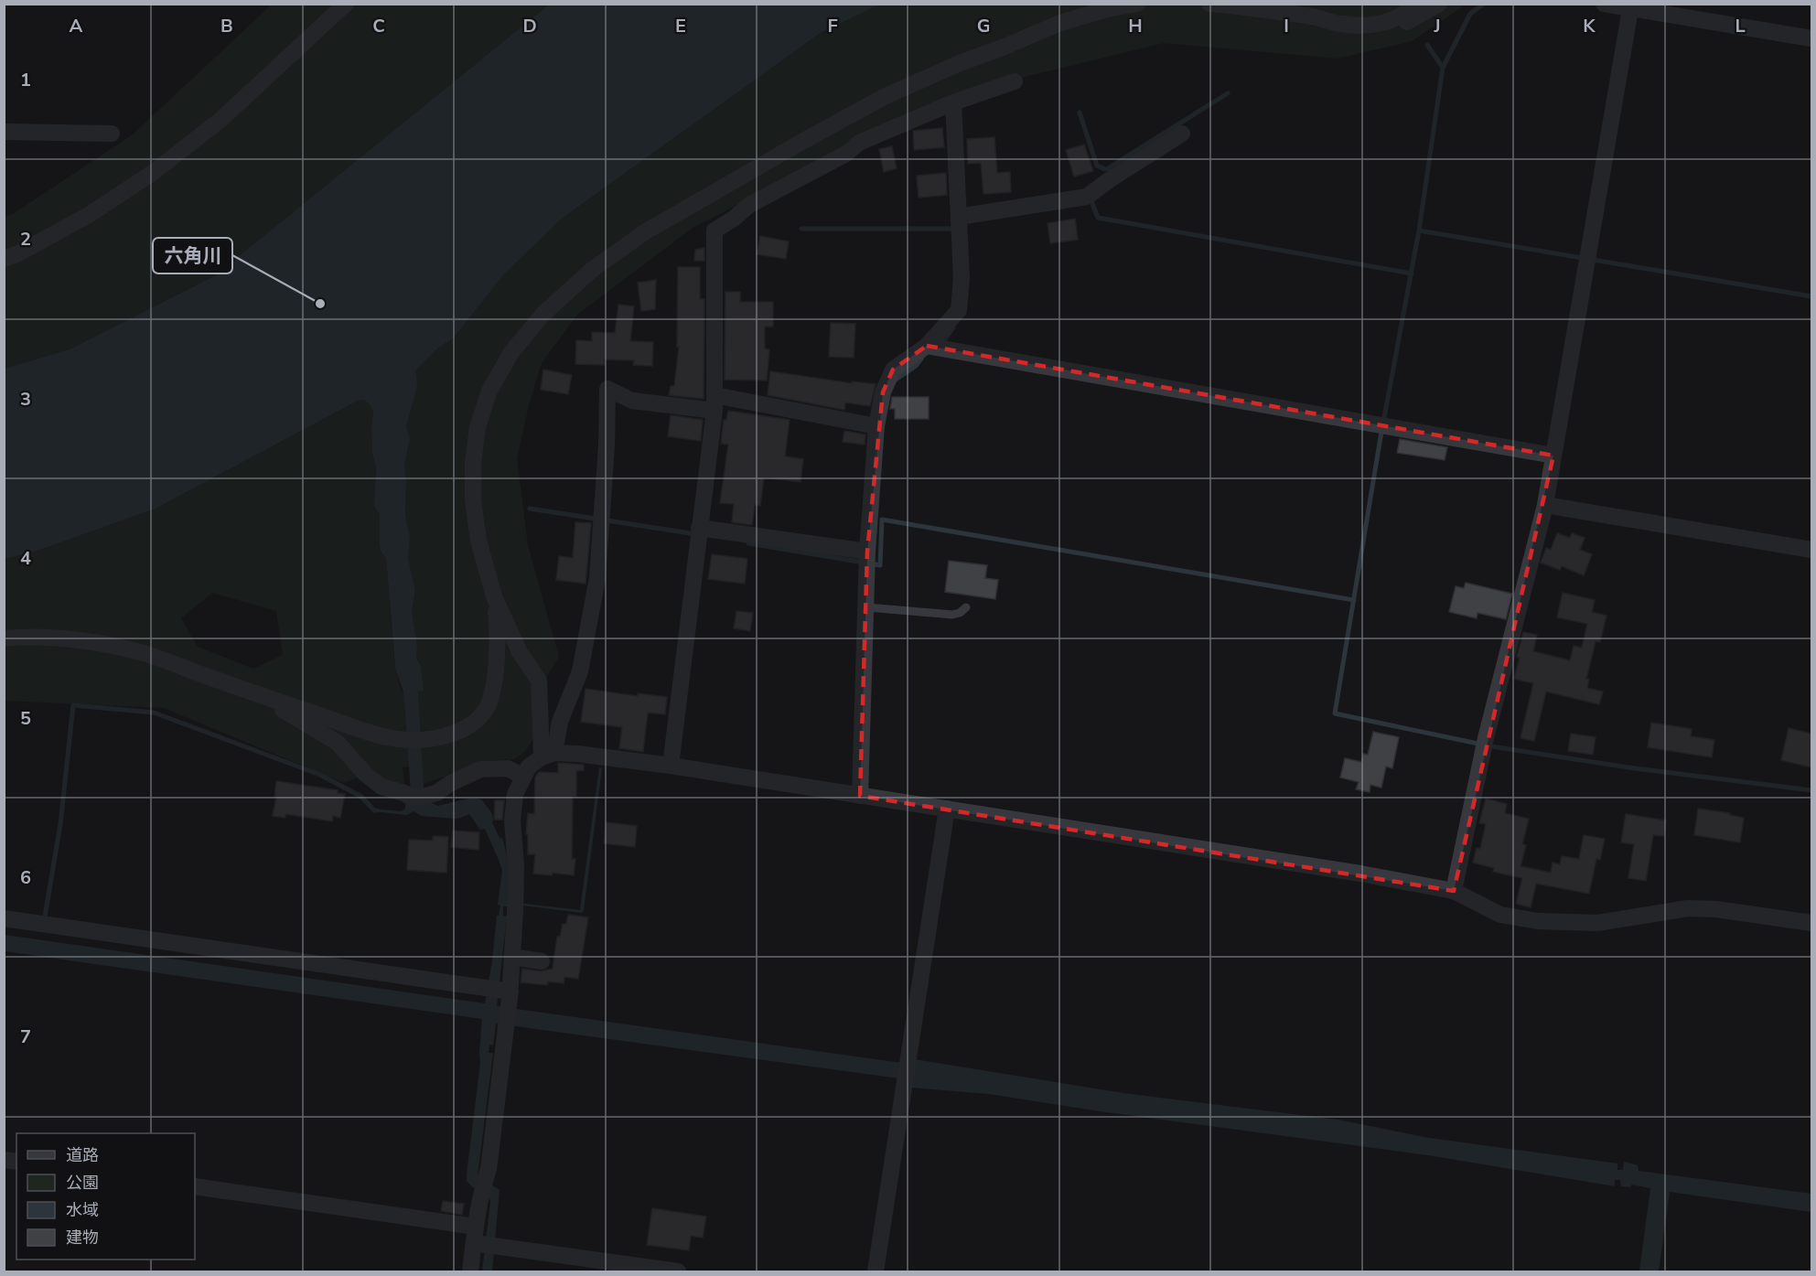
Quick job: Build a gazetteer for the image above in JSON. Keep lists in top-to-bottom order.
{
  "places": ["六角川"],
  "legend": [
    "道路",
    "公園",
    "水域",
    "建物"
  ],
  "grid": {
    "columns": [
      "A",
      "B",
      "C",
      "D",
      "E",
      "F",
      "G",
      "H",
      "I",
      "J",
      "K",
      "L"
    ],
    "rows": [
      "1",
      "2",
      "3",
      "4",
      "5",
      "6",
      "7"
    ]
  }
}
